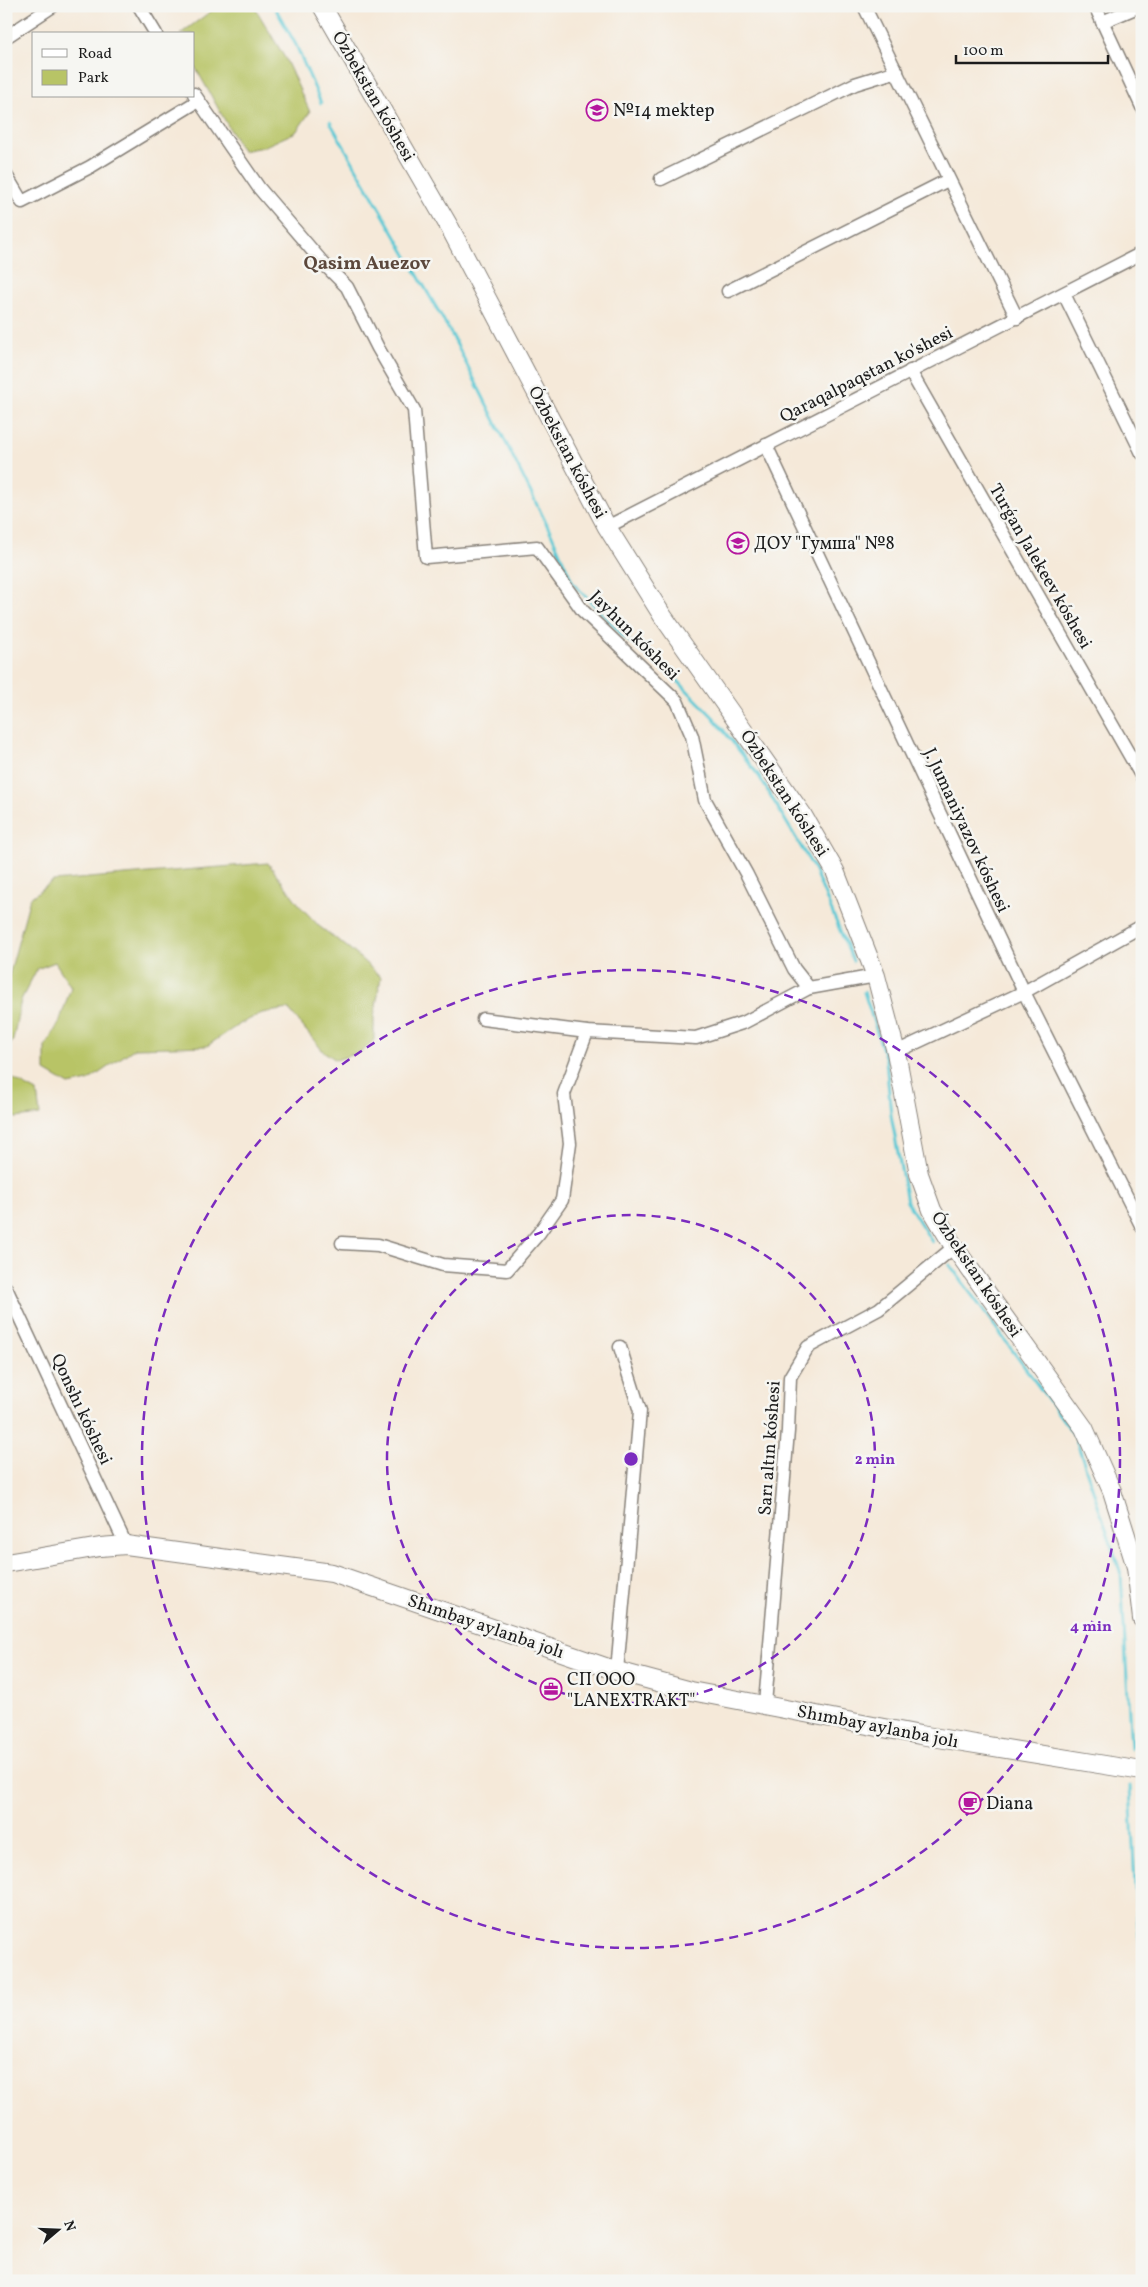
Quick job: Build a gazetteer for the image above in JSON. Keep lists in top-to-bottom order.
{
  "streets": {
    "street": [
      "Ózbekstan kóshesi",
      "Qaraqalpaqstan ko'shesi",
      "Turǵan Jalekeev kóshesi",
      "Jayhun kóshesi",
      "J. Jumaniyazov kóshesi",
      "Qonshı kóshesi",
      "Sarı altın kóshesi",
      "Shımbay aylanba jolı"
    ]
  },
  "crossings": [
    ["Ózbekstan kóshesi", "Qaraqalpaqstan ko'shesi"],
    ["Ózbekstan kóshesi", "Sarı altın kóshesi"],
    ["Qaraqalpaqstan ko'shesi", "Turǵan Jalekeev kóshesi"],
    ["Qaraqalpaqstan ko'shesi", "J. Jumaniyazov kóshesi"],
    ["Qonshı kóshesi", "Shımbay aylanba jolı"],
    ["Sarı altın kóshesi", "Shımbay aylanba jolı"]
  ],
  "districts": ["Qasim Auezov"],
  "places": {
    "school or university": ["№14 mektep", "ДОУ \"Гумша\" №8"],
    "office": ["СП ООО \"LANEXTRAKT\""],
    "cafe": ["Diana"]
  },
  "legend": ["Road", "Park"],
  "scale_bar": "100 m",
  "north": "right",
  "rings": ["2 min", "4 min"]
}
